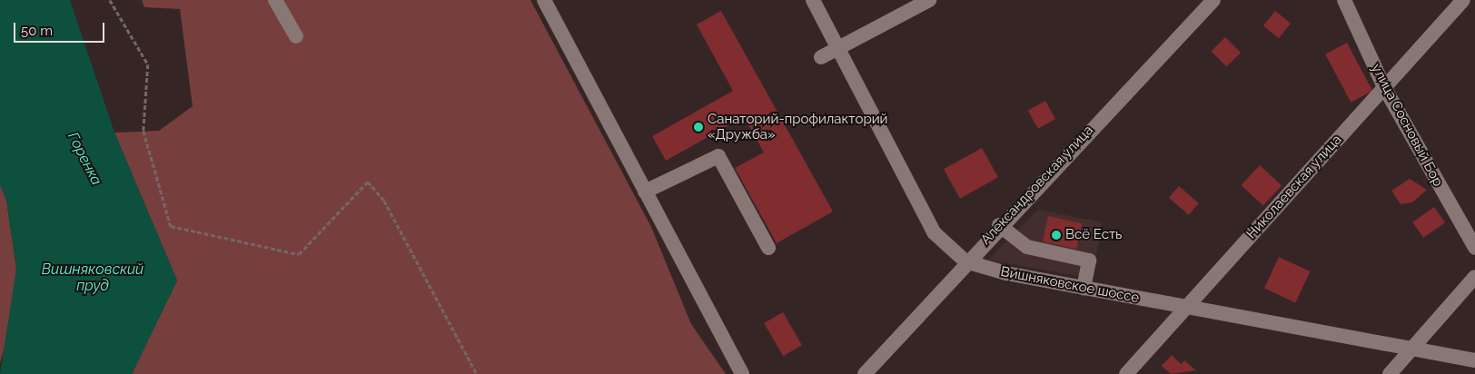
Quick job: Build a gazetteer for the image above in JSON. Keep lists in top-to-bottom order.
{
  "streets": {
    "street": [
      "улица Сосновый Бор",
      "Александровская улица",
      "Николаевская улица",
      "Вишняковское шоссе"
    ]
  },
  "crossings": [
    ["улица Сосновый Бор", "Николаевская улица"],
    ["Александровская улица", "Вишняковское шоссе"],
    ["Николаевская улица", "Вишняковское шоссе"]
  ],
  "water": ["Горенка", "Вишняковский пруд"],
  "places": ["Санаторий-профилакторий «Дружба»", "Всё Есть"],
  "scale_bar": "50 m"
}
